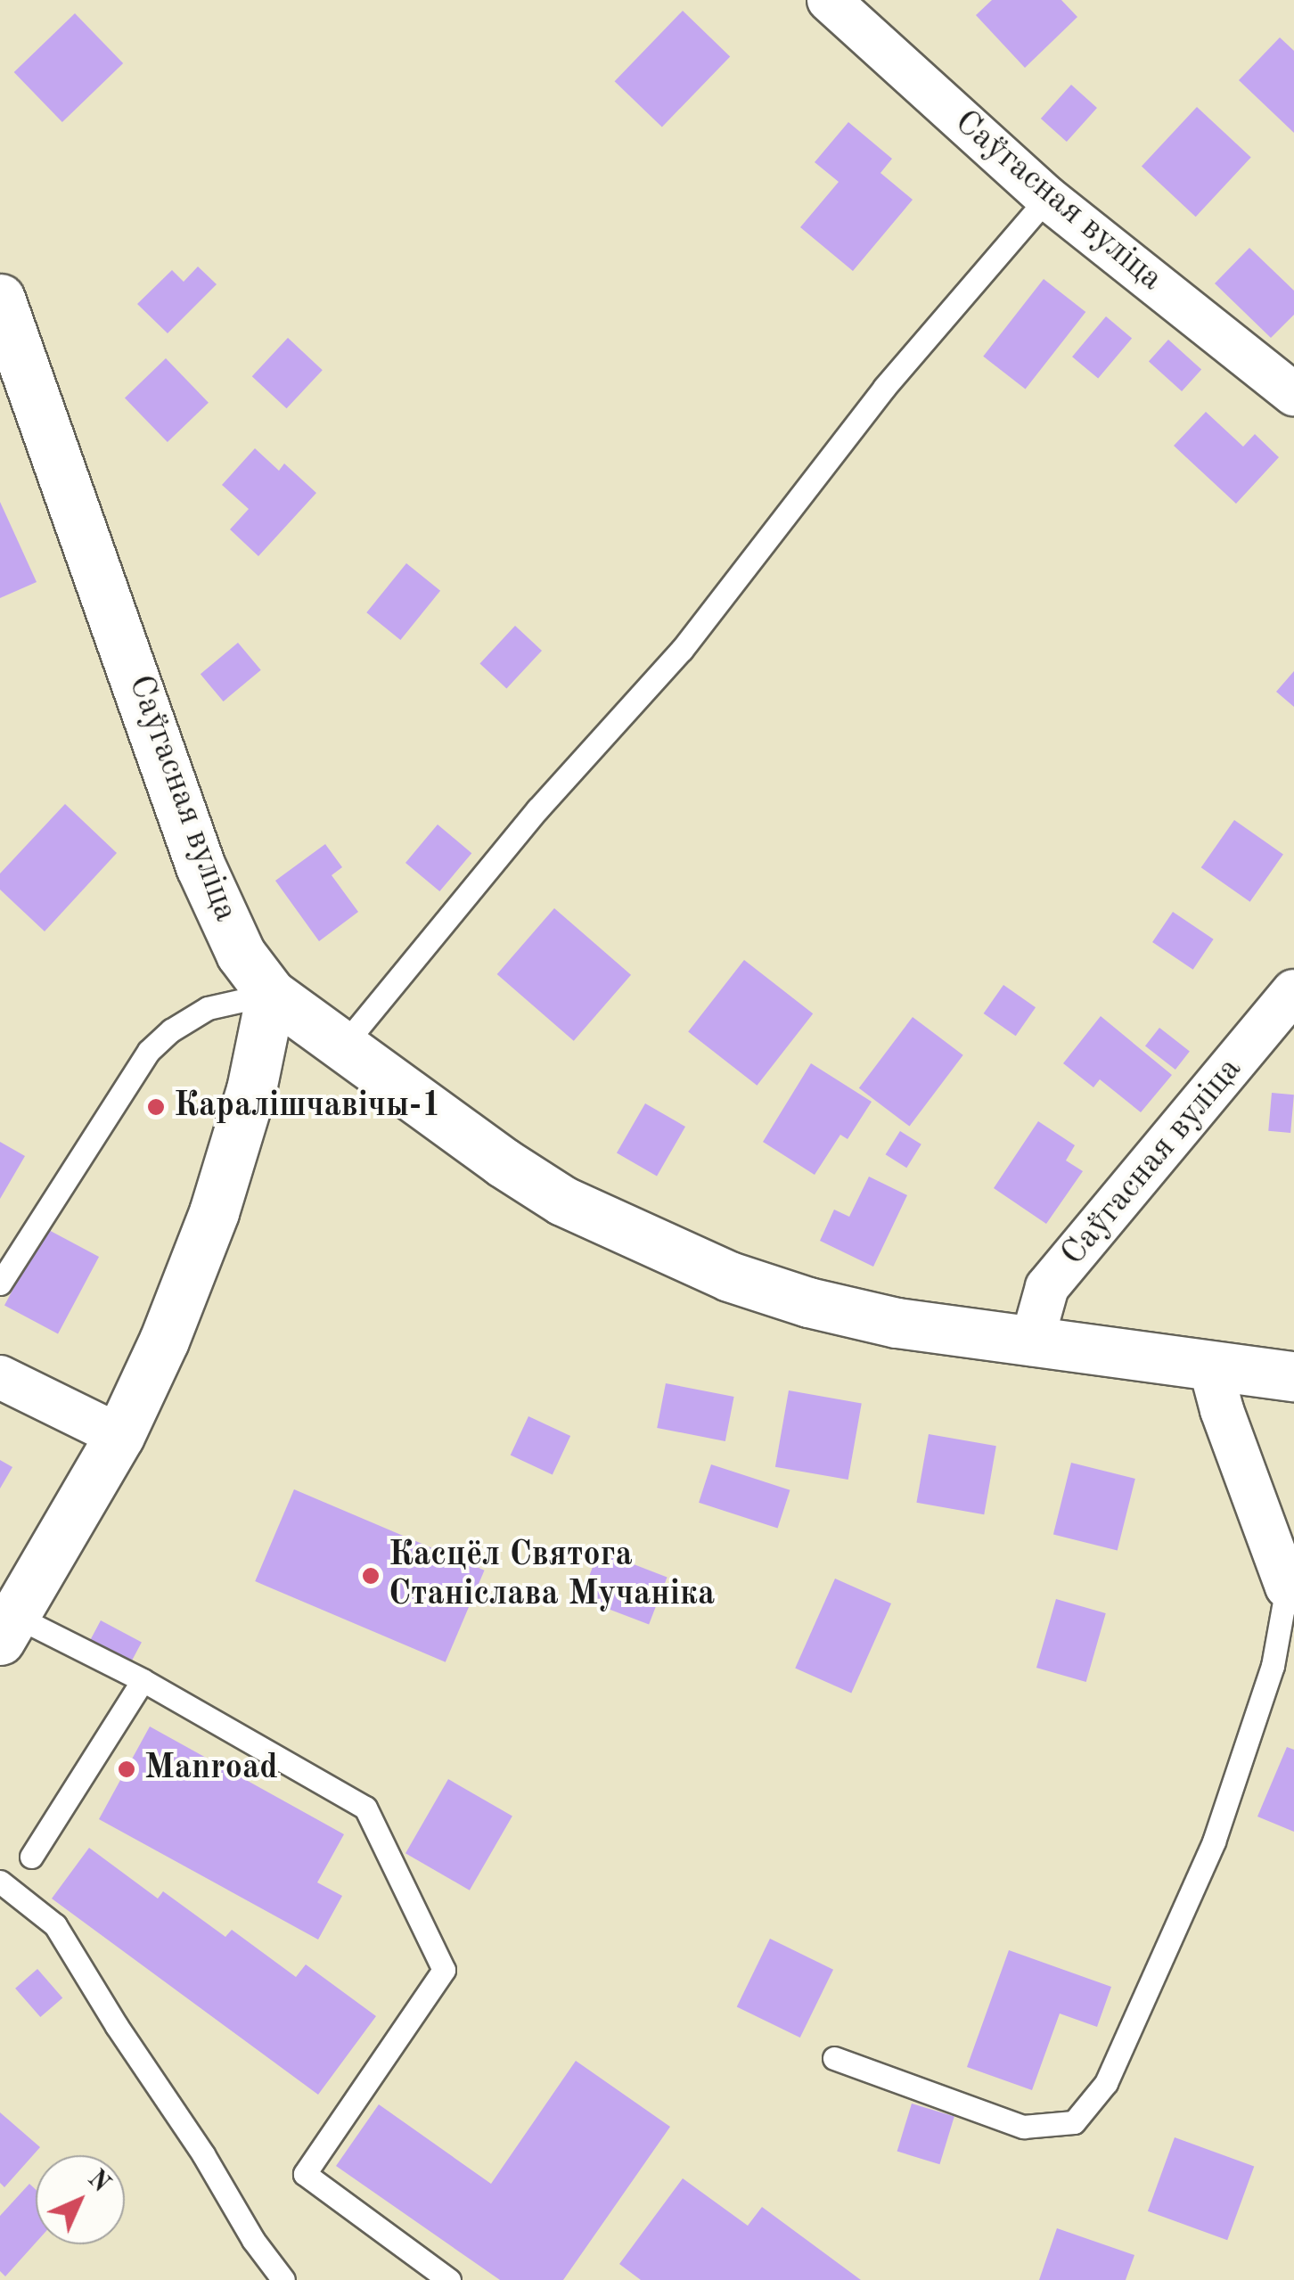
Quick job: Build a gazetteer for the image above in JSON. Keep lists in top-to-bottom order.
{
  "streets": {
    "main road": ["Саўгасная вуліца"]
  },
  "places": ["Каралішчавічы-1", "Касцёл Святога Станіслава Мучаніка", "Manroad"],
  "north": "top right"
}
